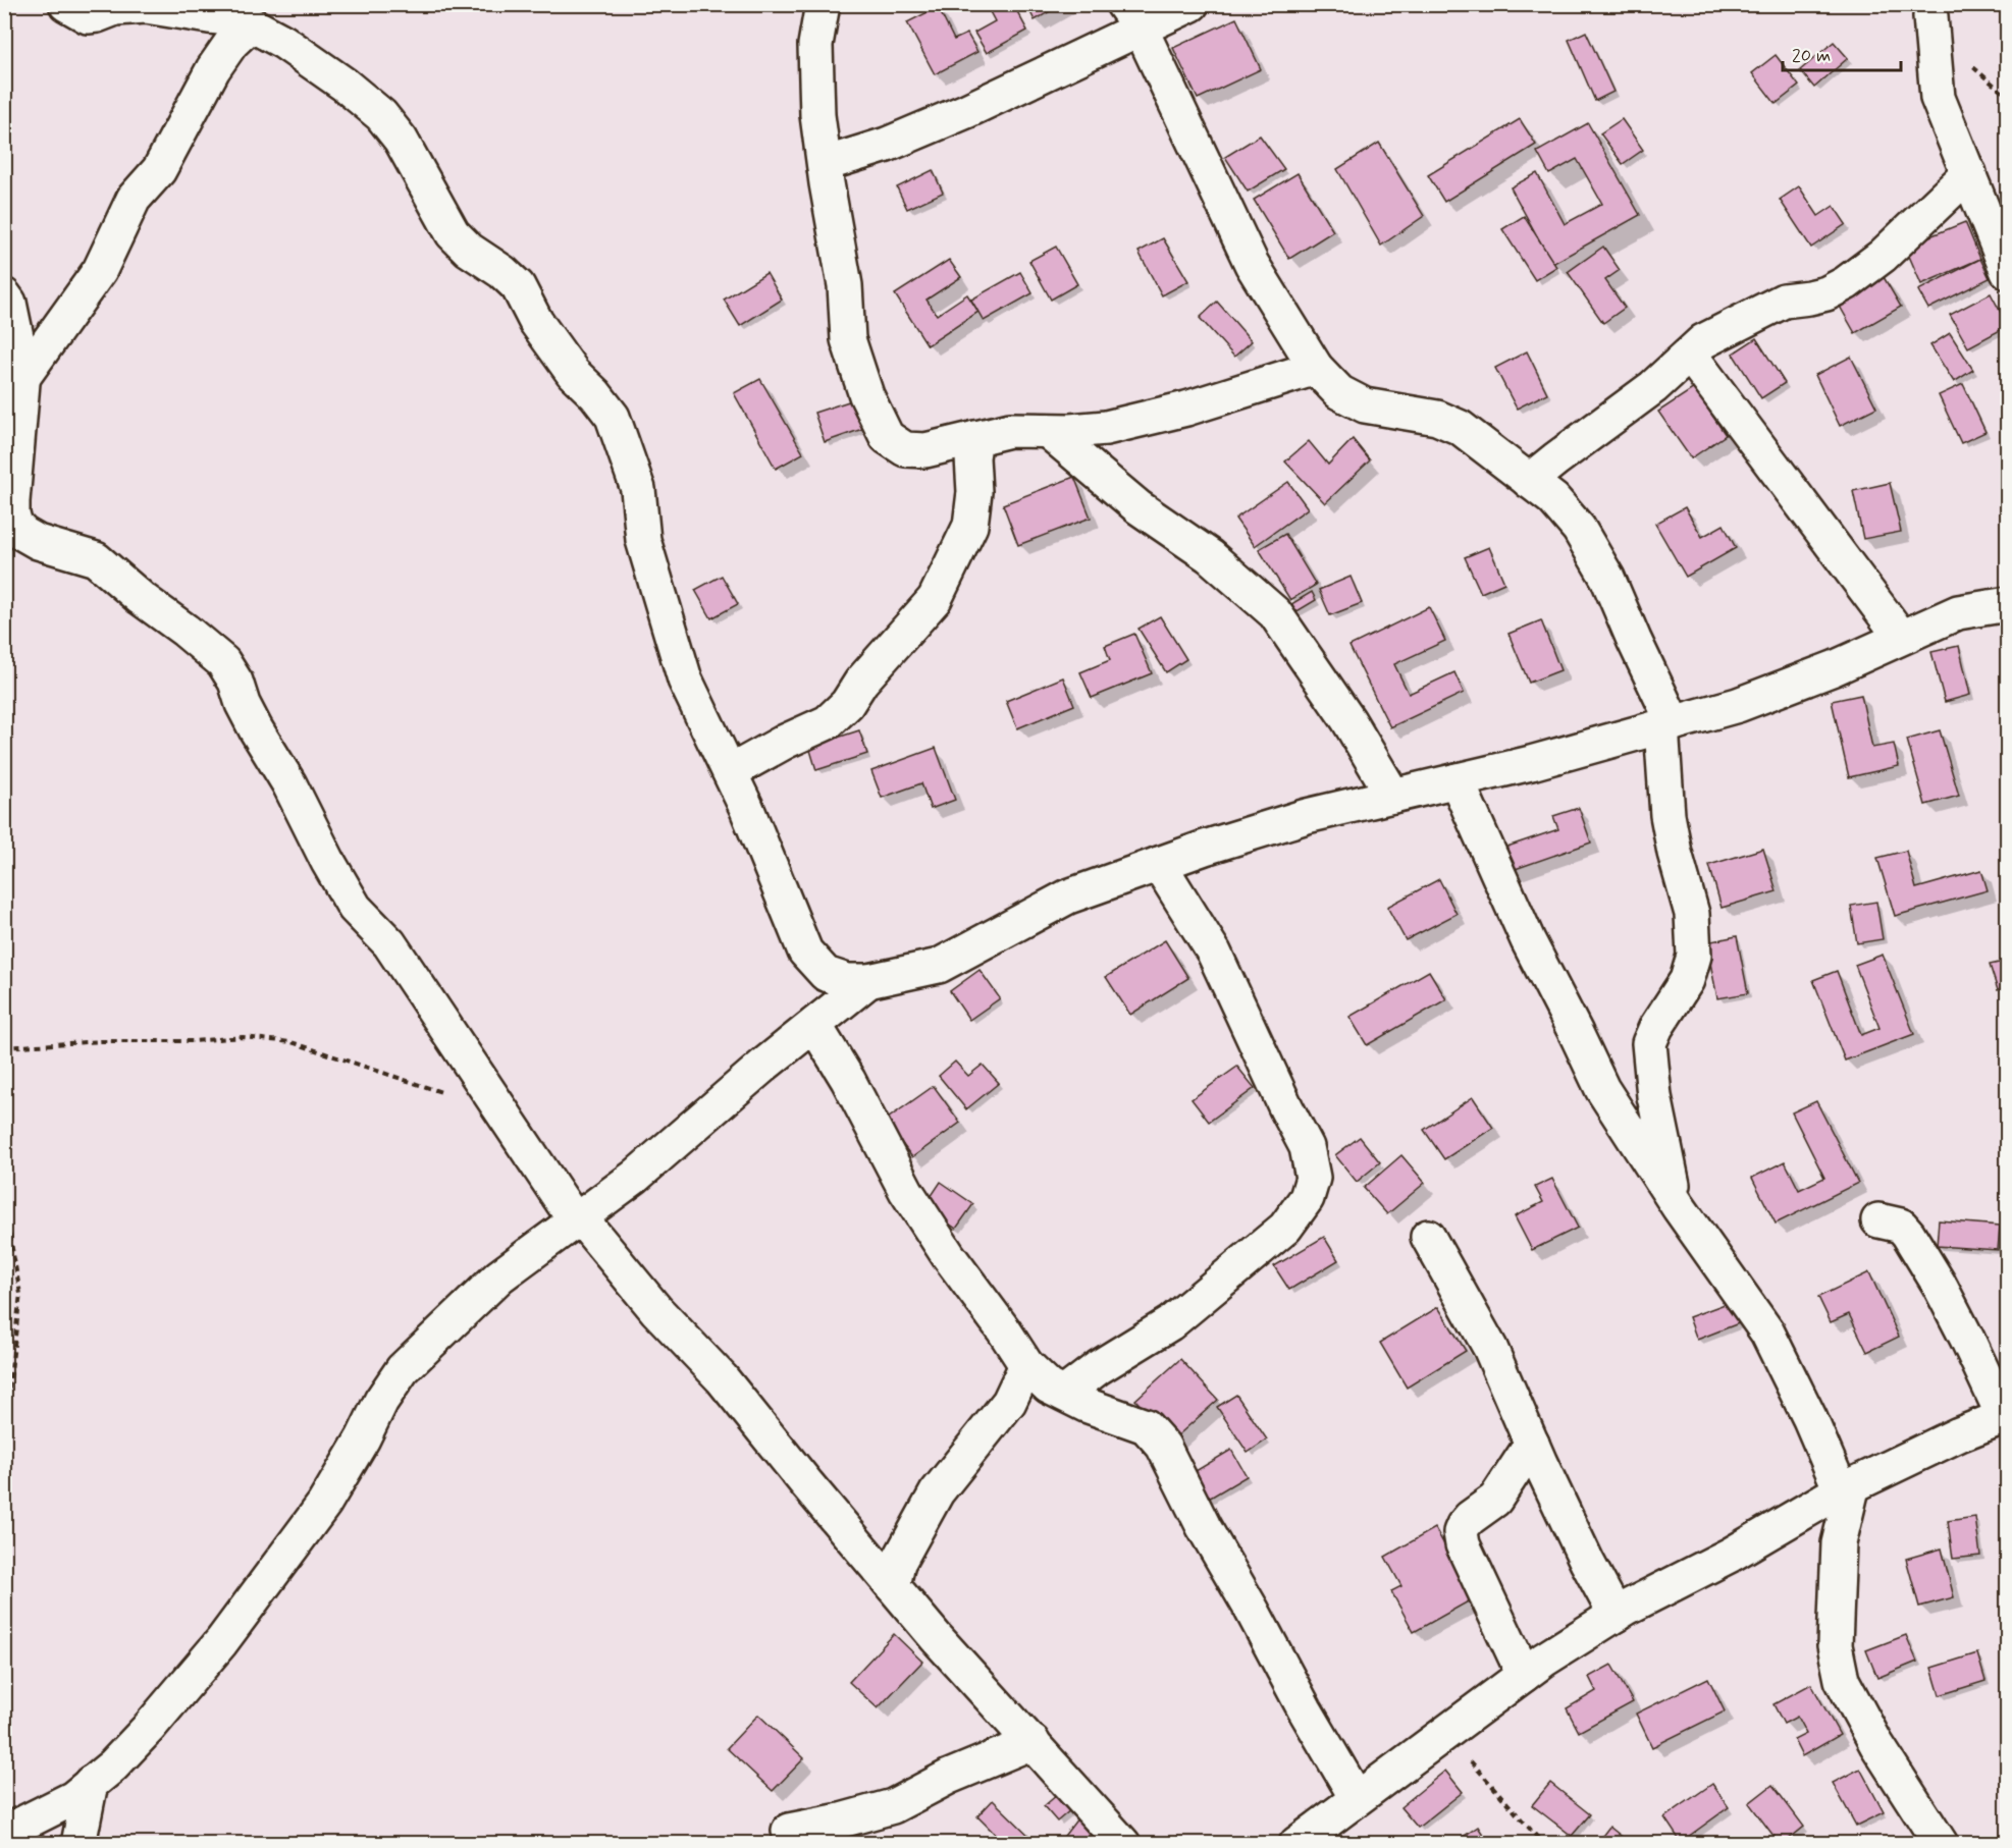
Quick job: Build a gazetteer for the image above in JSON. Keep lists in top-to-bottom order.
{
  "scale_bar": "20 m"
}
